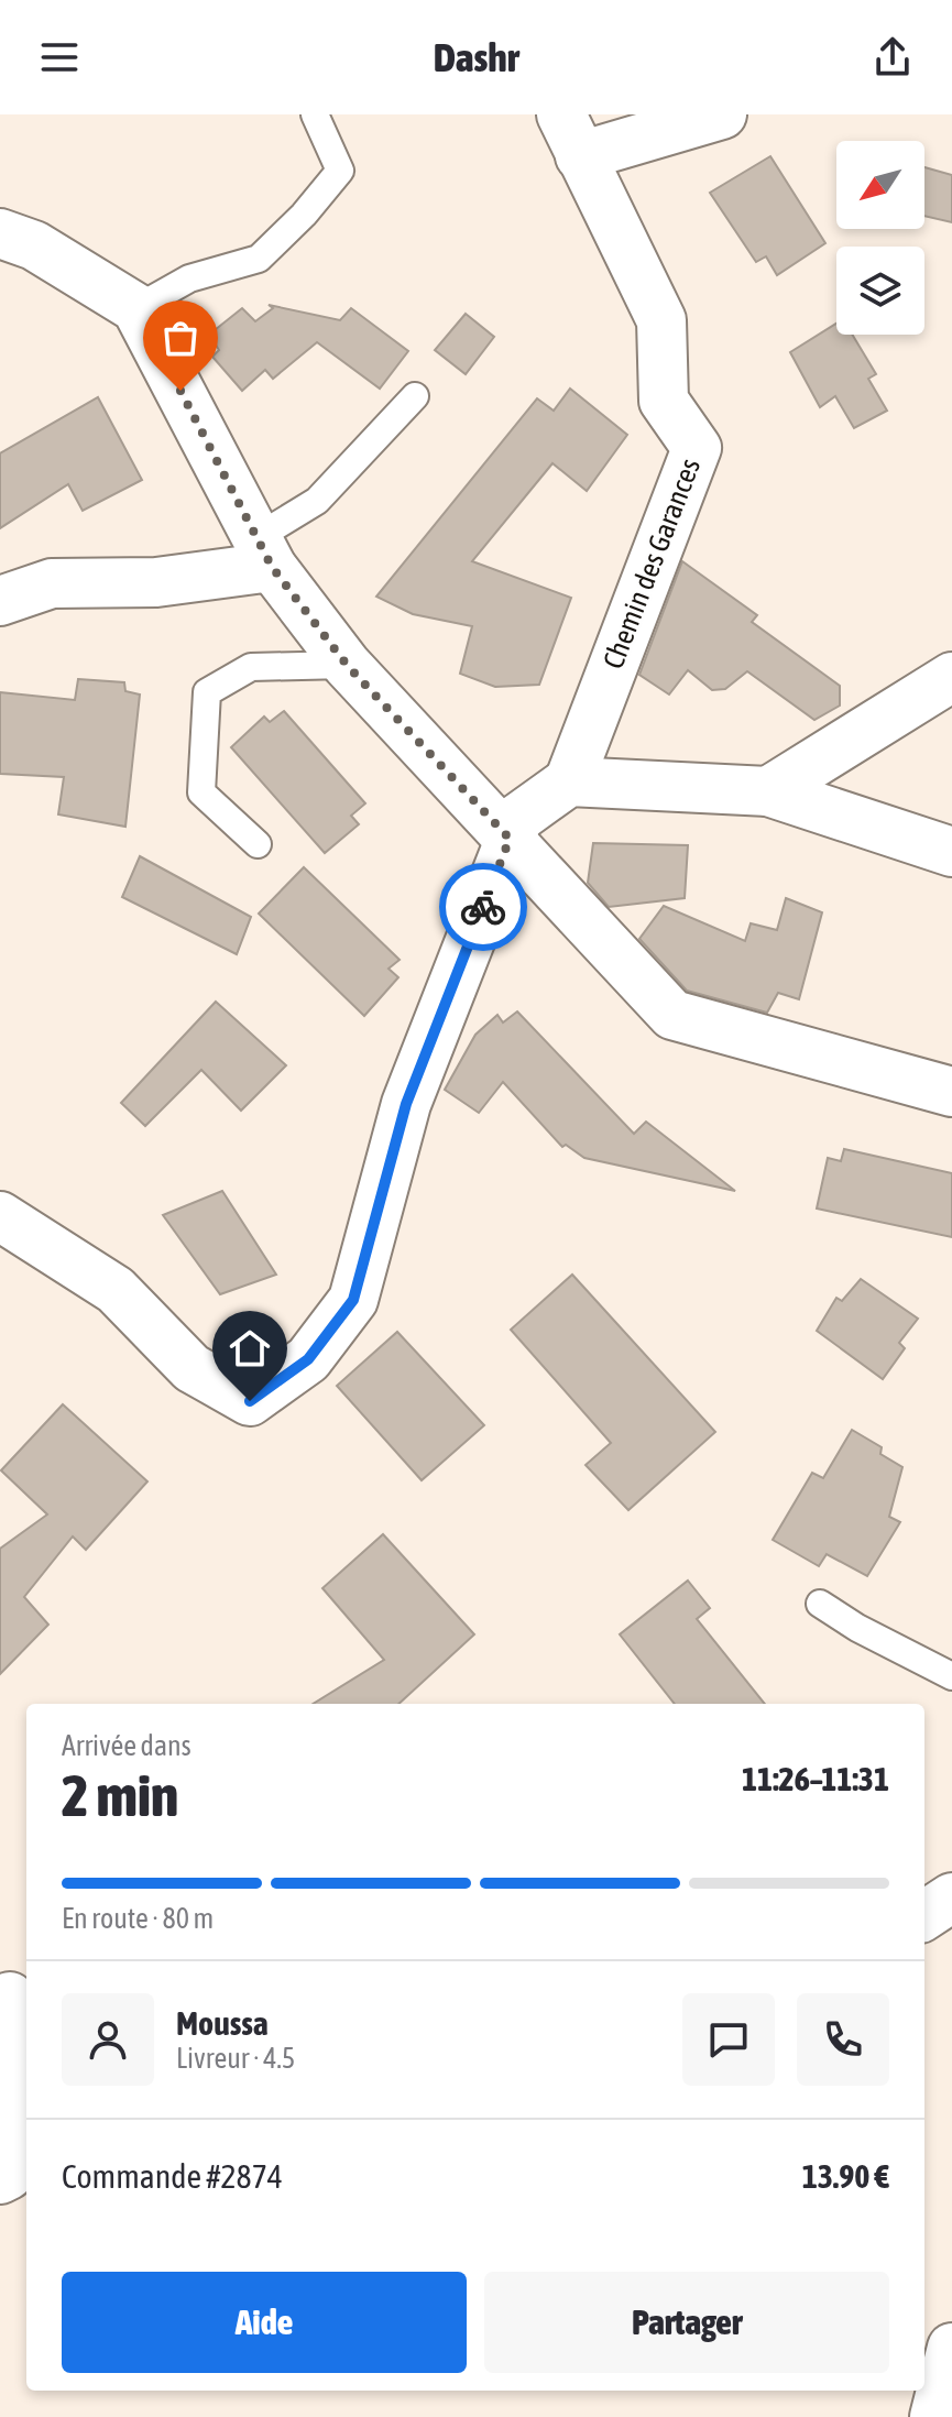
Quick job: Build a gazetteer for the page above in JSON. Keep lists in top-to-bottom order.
{
  "streets": {
    "street": ["Chemin des Garances"]
  },
  "north": "bottom left",
  "page": {
    "header": "Dashr",
    "heading": ["2 min", "Arrivée dans", "11:26–11:31"],
    "panel": [
      "Moussa",
      "Livreur · 4.5",
      "Commande #2874",
      "13.90 €"
    ],
    "bar": "En route · 80 m",
    "buttons": ["Aide", "Partager"]
  }
}
